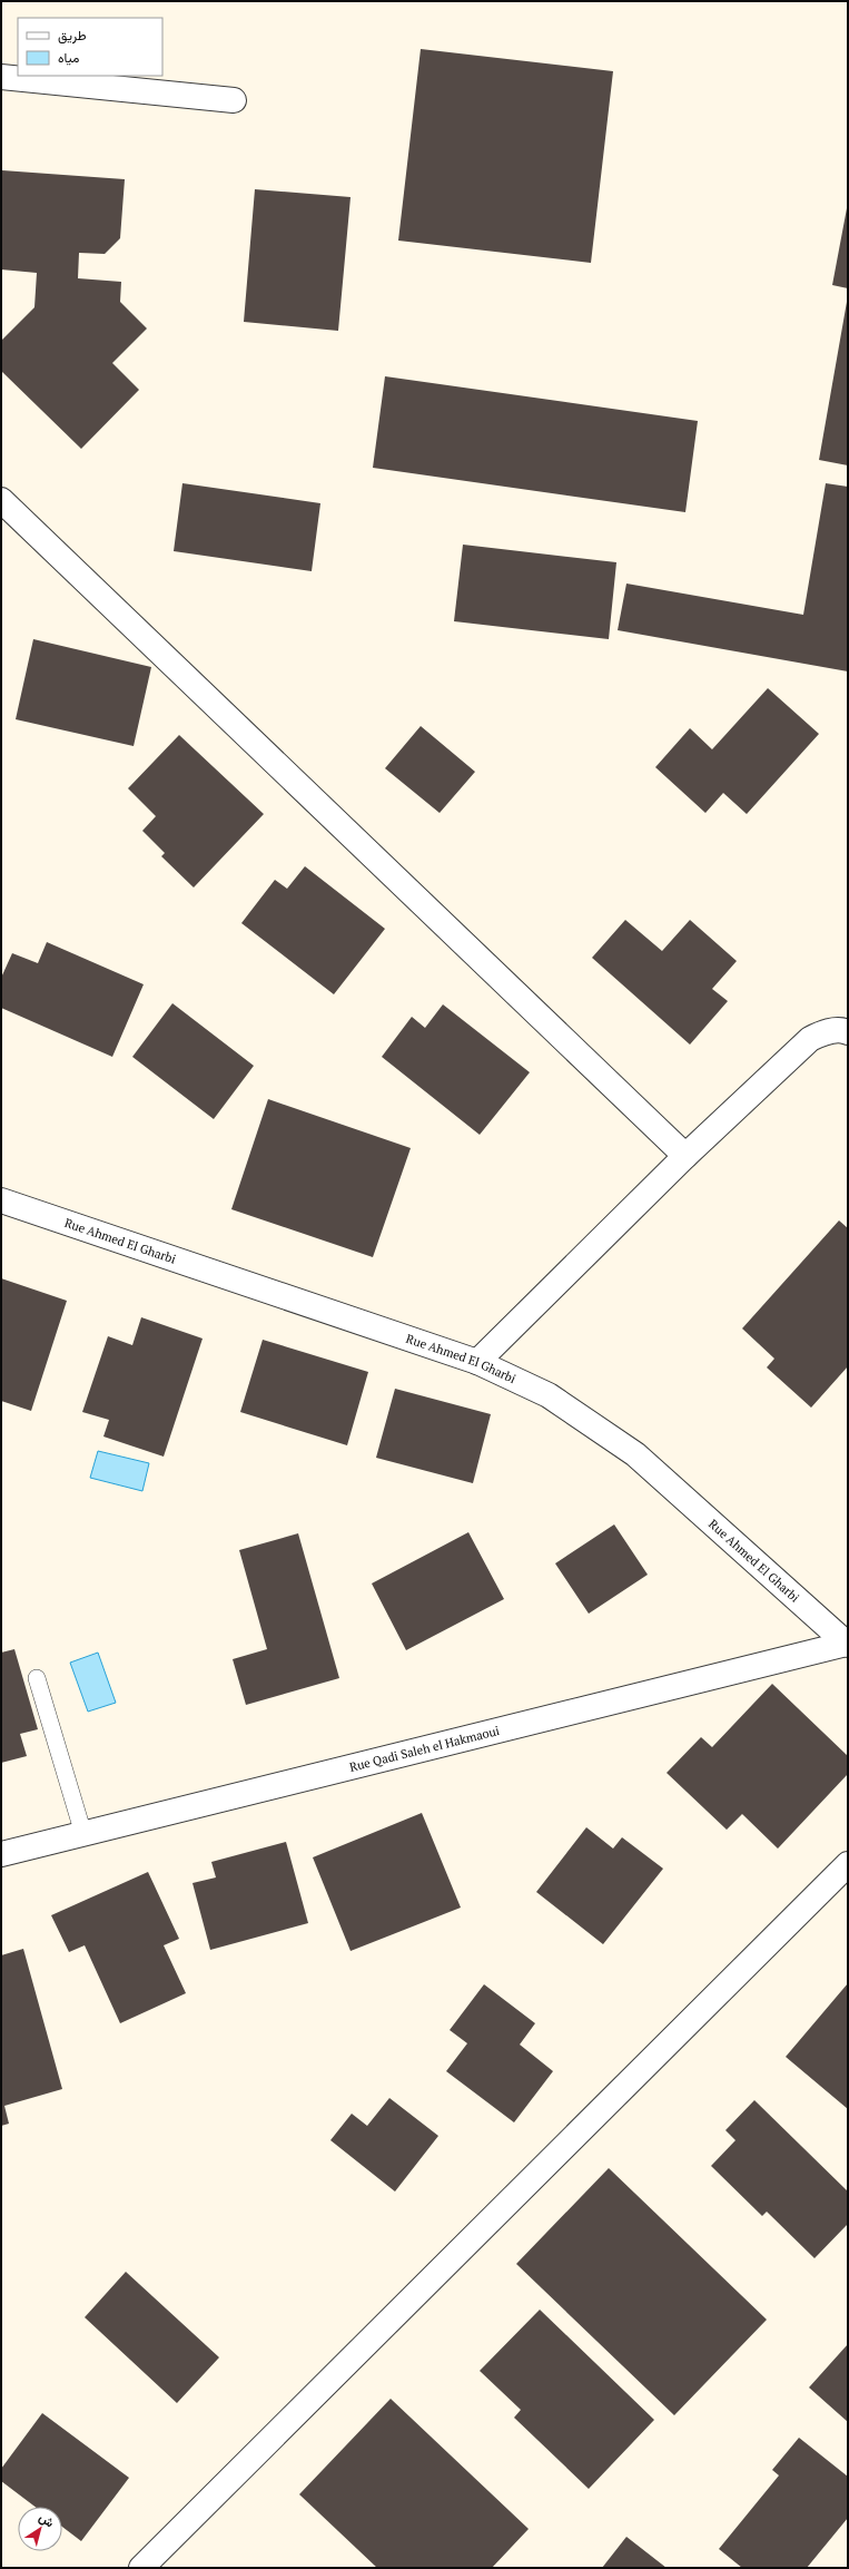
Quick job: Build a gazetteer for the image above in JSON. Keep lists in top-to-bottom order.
{
  "streets": {
    "street": ["Rue Ahmed El Gharbi", "Rue Qadi Saleh el Hakmaoui"]
  },
  "crossings": [
    ["Rue Ahmed El Gharbi", "Rue Qadi Saleh el Hakmaoui"]
  ],
  "legend": ["طريق", "مياه"],
  "north": "top right"
}
